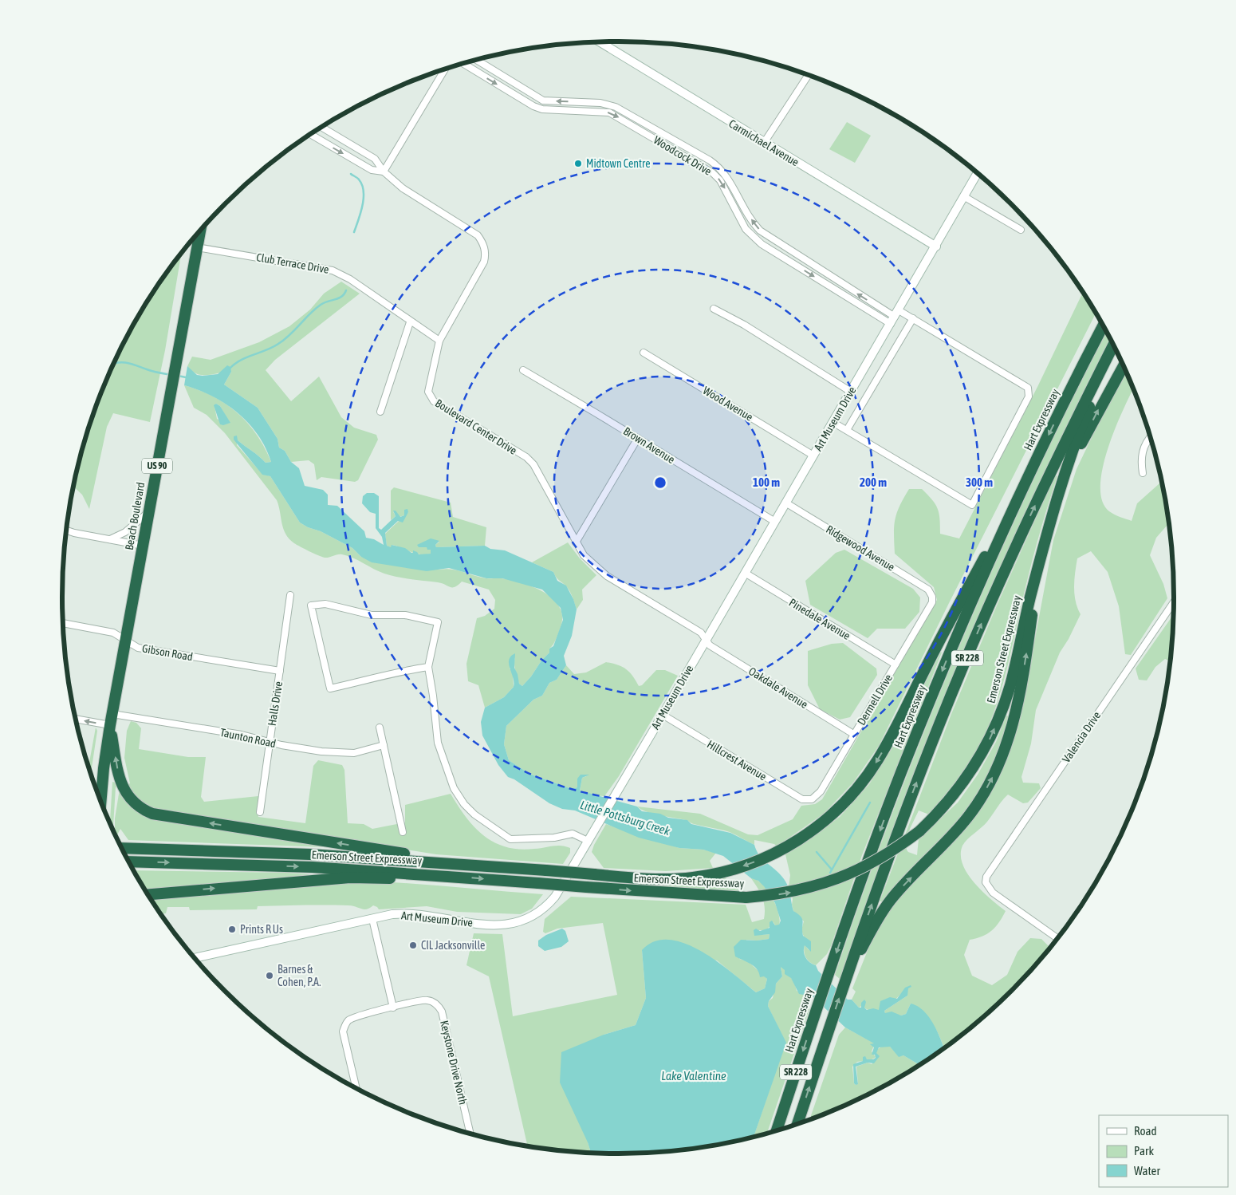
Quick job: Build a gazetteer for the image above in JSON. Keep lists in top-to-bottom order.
{
  "streets": {
    "highway": [
      "Hart Expressway",
      "US 90",
      "Beach Boulevard",
      "Emerson Street Expressway",
      "SR 228"
    ],
    "street": [
      "Carmichael Avenue",
      "Woodcock Drive",
      "Club Terrace Drive",
      "Wood Avenue",
      "Art Museum Drive",
      "Boulevard Center Drive",
      "Brown Avenue",
      "Ridgewood Avenue",
      "Pinedale Avenue",
      "Gibson Road",
      "Oakdale Avenue",
      "Dermell Drive",
      "Halls Drive",
      "Valencia Drive",
      "Taunton Road",
      "Hillcrest Avenue",
      "Keystone Drive North"
    ]
  },
  "crossings": [
    ["Carmichael Avenue", "Art Museum Drive"],
    ["Woodcock Drive", "Art Museum Drive"],
    ["Club Terrace Drive", "Boulevard Center Drive"],
    ["Club Terrace Drive", "Beach Boulevard"],
    ["Wood Avenue", "Art Museum Drive"],
    ["Art Museum Drive", "Boulevard Center Drive"],
    ["Art Museum Drive", "Brown Avenue"],
    ["Art Museum Drive", "Ridgewood Avenue"],
    ["Art Museum Drive", "Pinedale Avenue"],
    ["Art Museum Drive", "Oakdale Avenue"],
    ["Art Museum Drive", "Hillcrest Avenue"],
    ["Hart Expressway", "Emerson Street Expressway"],
    ["Boulevard Center Drive", "Oakdale Avenue"],
    ["Beach Boulevard", "Gibson Road"],
    ["Beach Boulevard", "Taunton Road"],
    ["Ridgewood Avenue", "Dermell Drive"],
    ["Pinedale Avenue", "Dermell Drive"],
    ["Gibson Road", "Halls Drive"],
    ["Oakdale Avenue", "Dermell Drive"],
    ["Dermell Drive", "Hillcrest Avenue"],
    ["Halls Drive", "Taunton Road"]
  ],
  "water": ["Little Pottsburg Creek", "Lake Valentine"],
  "places": [
    "Midtown Centre",
    "Prints R Us",
    "CIL Jacksonville",
    "Barnes & Cohen, P.A."
  ],
  "legend": ["Road", "Park", "Water"],
  "rings": ["100 m", "200 m", "300 m"]
}
